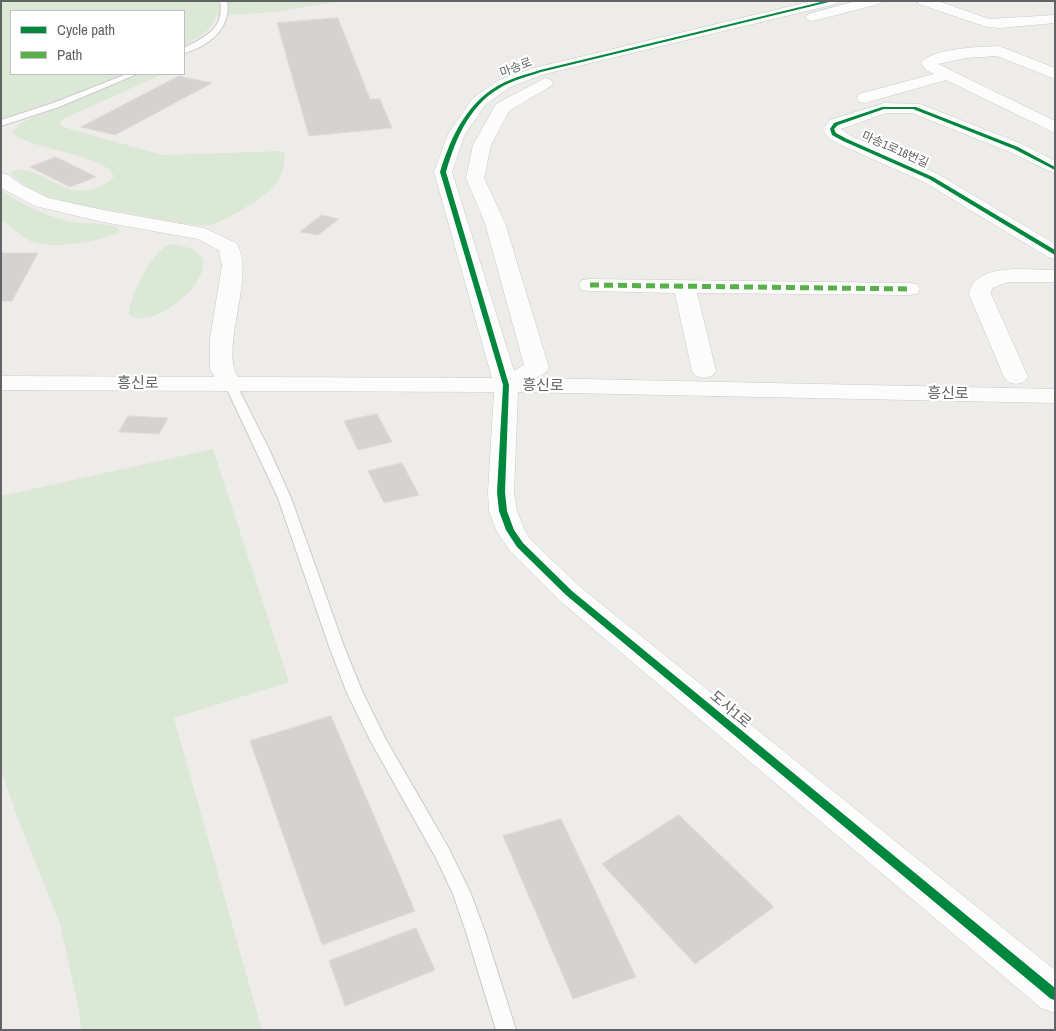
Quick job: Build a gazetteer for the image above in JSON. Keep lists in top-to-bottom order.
{
  "streets": {
    "street": [
      "마송로",
      "마송1로16번길",
      "흥신로",
      "도사1로"
    ]
  },
  "crossings": [
    ["마송로", "흥신로"],
    ["마송로", "도사1로"],
    ["흥신로", "도사1로"]
  ],
  "legend": ["Cycle path", "Path"]
}
